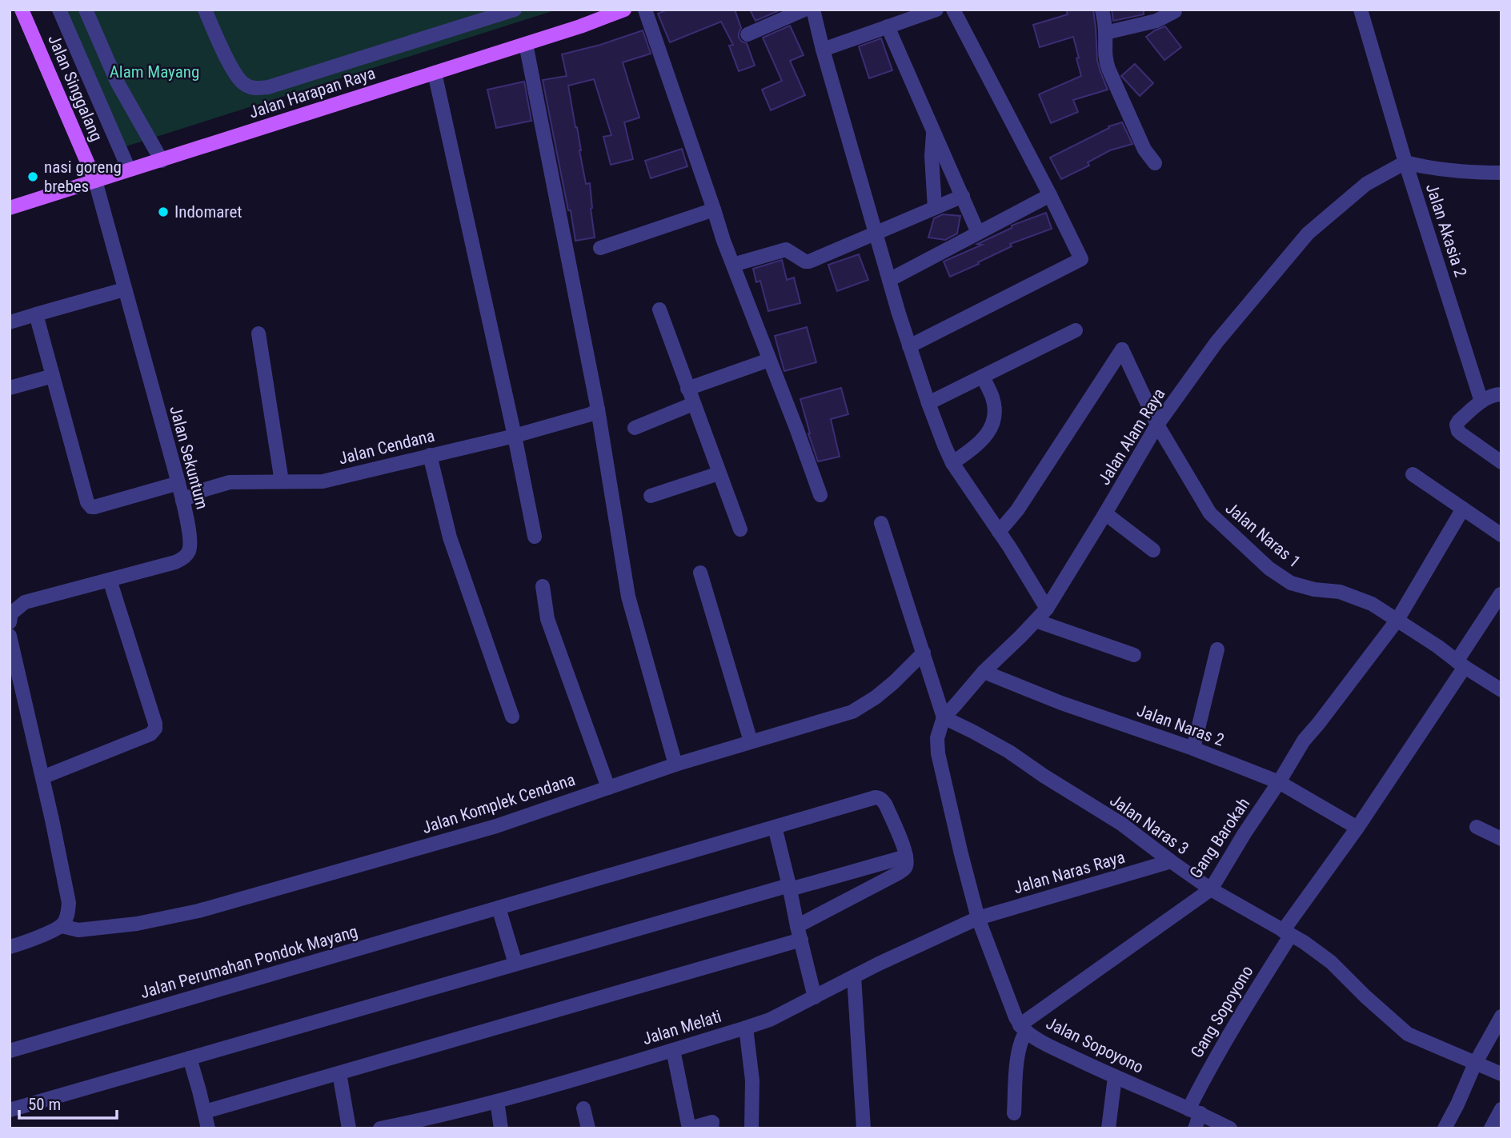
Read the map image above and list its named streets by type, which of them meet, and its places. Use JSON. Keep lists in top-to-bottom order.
{
  "streets": {
    "main road": ["Jalan Singgalang", "Jalan Harapan Raya"],
    "street": [
      "Jalan Akasia 2",
      "Jalan Alam Raya",
      "Jalan Cendana",
      "Jalan Sekuntum",
      "Jalan Naras 1",
      "Jalan Naras 2",
      "Jalan Komplek Cendana",
      "Jalan Naras 3",
      "Gang Barokah",
      "Jalan Naras Raya",
      "Jalan Perumahan Pondok Mayang",
      "Gang Sopoyono",
      "Jalan Melati",
      "Jalan Sopoyono"
    ]
  },
  "crossings": [
    ["Jalan Singgalang", "Jalan Harapan Raya"],
    ["Jalan Singgalang", "Jalan Sekuntum"],
    ["Jalan Harapan Raya", "Jalan Sekuntum"],
    ["Jalan Akasia 2", "Jalan Alam Raya"],
    ["Jalan Alam Raya", "Jalan Naras 1"],
    ["Jalan Alam Raya", "Jalan Naras 2"],
    ["Jalan Alam Raya", "Jalan Naras 3"],
    ["Jalan Alam Raya", "Jalan Naras Raya"],
    ["Jalan Alam Raya", "Jalan Melati"],
    ["Jalan Alam Raya", "Jalan Sopoyono"],
    ["Jalan Cendana", "Jalan Sekuntum"],
    ["Jalan Naras 1", "Gang Barokah"],
    ["Jalan Naras 1", "Gang Sopoyono"],
    ["Jalan Naras 2", "Gang Barokah"],
    ["Jalan Naras 2", "Gang Sopoyono"],
    ["Jalan Naras 3", "Gang Barokah"],
    ["Jalan Naras 3", "Jalan Naras Raya"],
    ["Jalan Naras 3", "Gang Sopoyono"],
    ["Gang Barokah", "Jalan Sopoyono"],
    ["Jalan Naras Raya", "Jalan Melati"],
    ["Jalan Naras Raya", "Jalan Sopoyono"],
    ["Gang Sopoyono", "Jalan Sopoyono"],
    ["Jalan Melati", "Jalan Sopoyono"]
  ],
  "parks": ["Alam Mayang"],
  "places": ["nasi goreng brebes", "Indomaret"],
  "scale_bar": "50 m"
}
